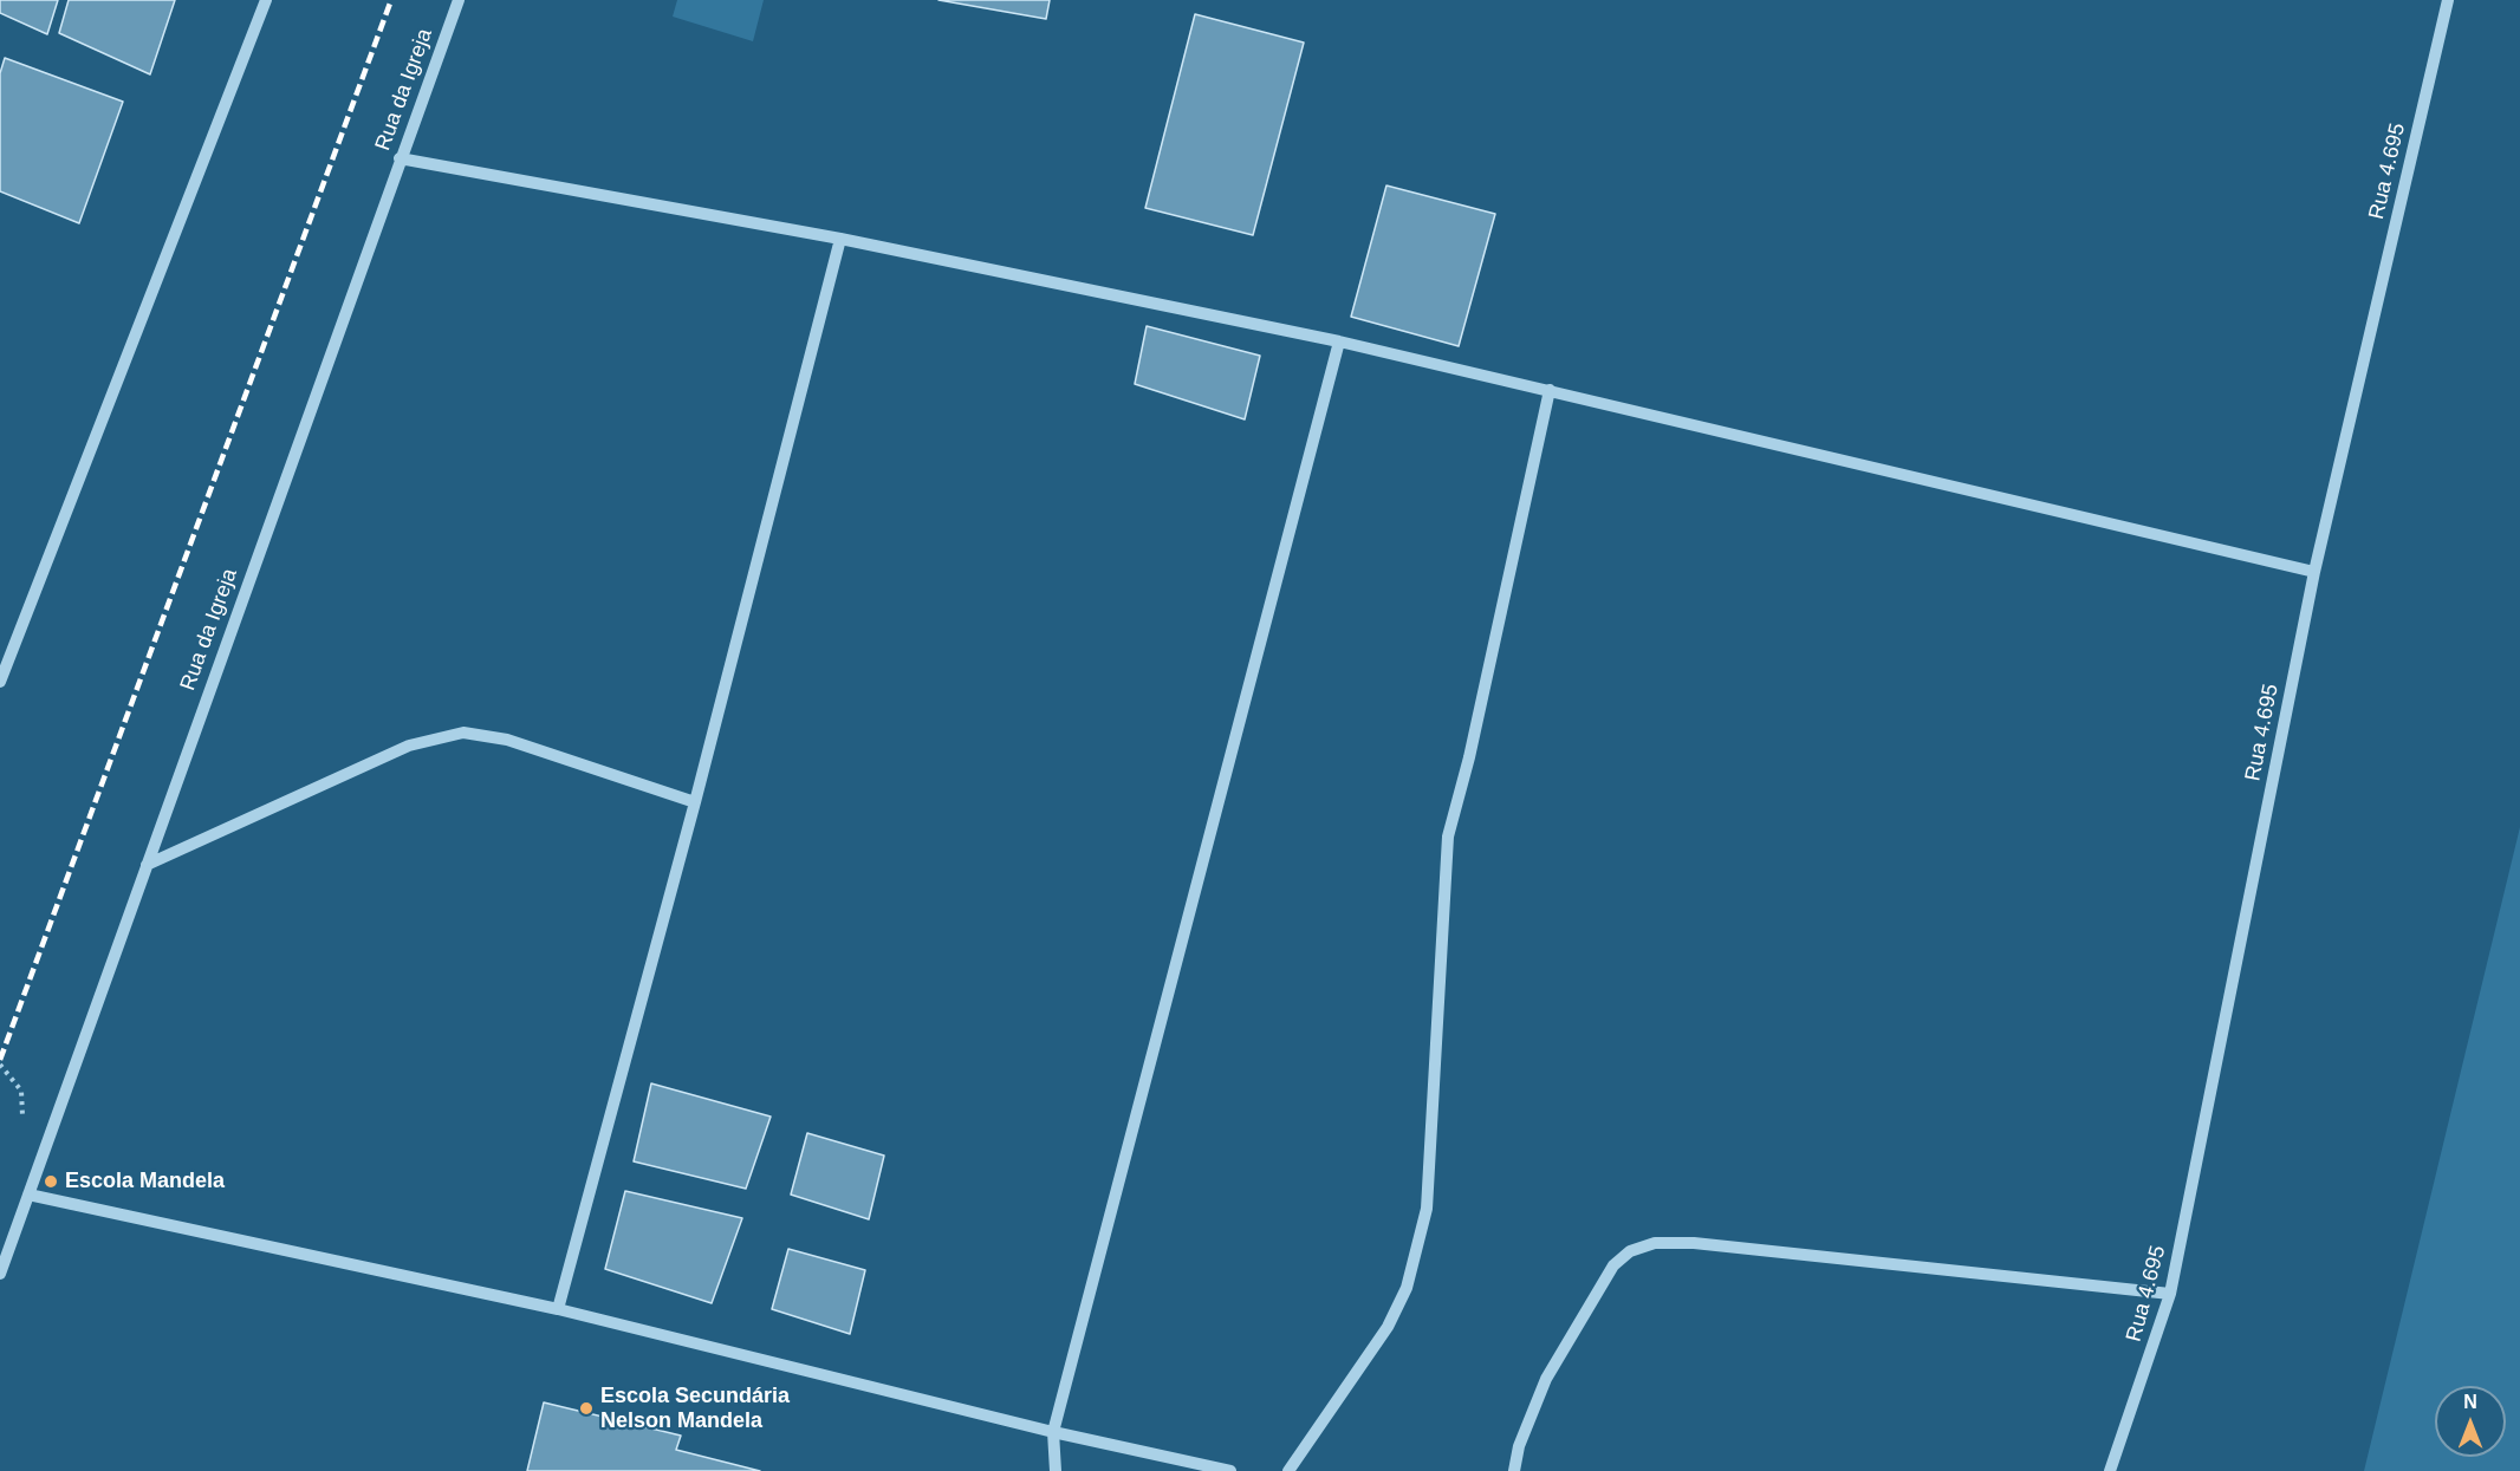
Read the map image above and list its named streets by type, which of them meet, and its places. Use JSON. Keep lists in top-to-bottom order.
{
  "streets": {
    "street": ["Rua da Igreja", "Rua 4.695"]
  },
  "places": ["Escola Mandela", "Escola Secundária Nelson Mandela"],
  "north": "top"
}
